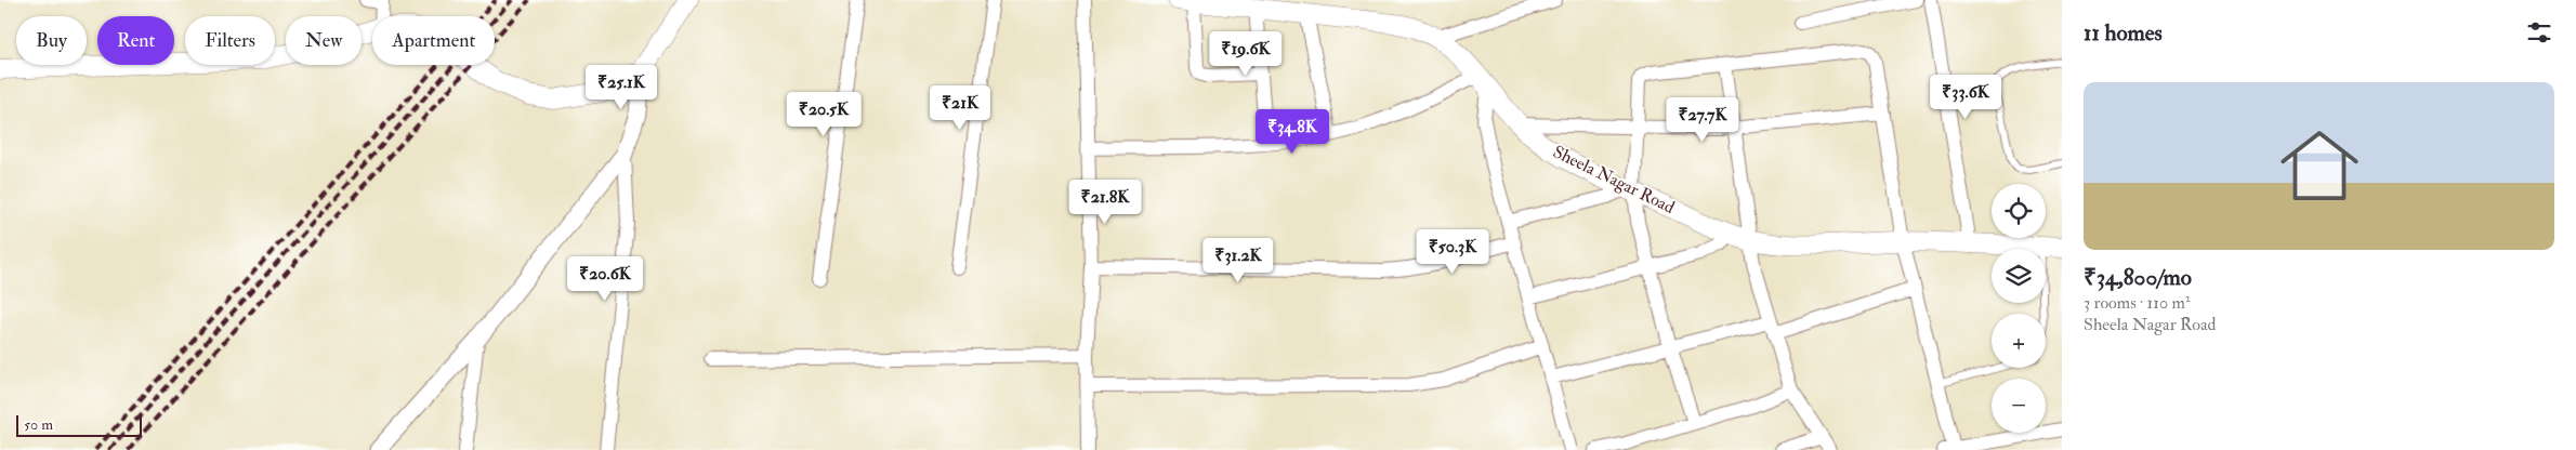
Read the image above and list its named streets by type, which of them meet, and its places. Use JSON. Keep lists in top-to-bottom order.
{
  "streets": {
    "main road": ["Sheela Nagar Road"]
  },
  "scale_bar": "50 m",
  "page": {
    "heading": "11 homes",
    "chip": [
      "Buy",
      "Rent",
      "Filters",
      "New",
      "Apartment"
    ],
    "price": [
      "₹19.6K",
      "₹25.1K",
      "₹33.6K",
      "₹21K",
      "₹20.5K",
      "₹27.7K",
      "₹34.8K",
      "₹21.8K",
      "₹50.3K",
      "₹31.2K",
      "₹20.6K"
    ],
    "list": [
      {
        "name": "₹34,800/mo",
        "note": "3 rooms · 110 m² · Sheela Nagar Road"
      }
    ],
    "map_buttons": ["+", "−"],
    "scale": "50 m"
  }
}
